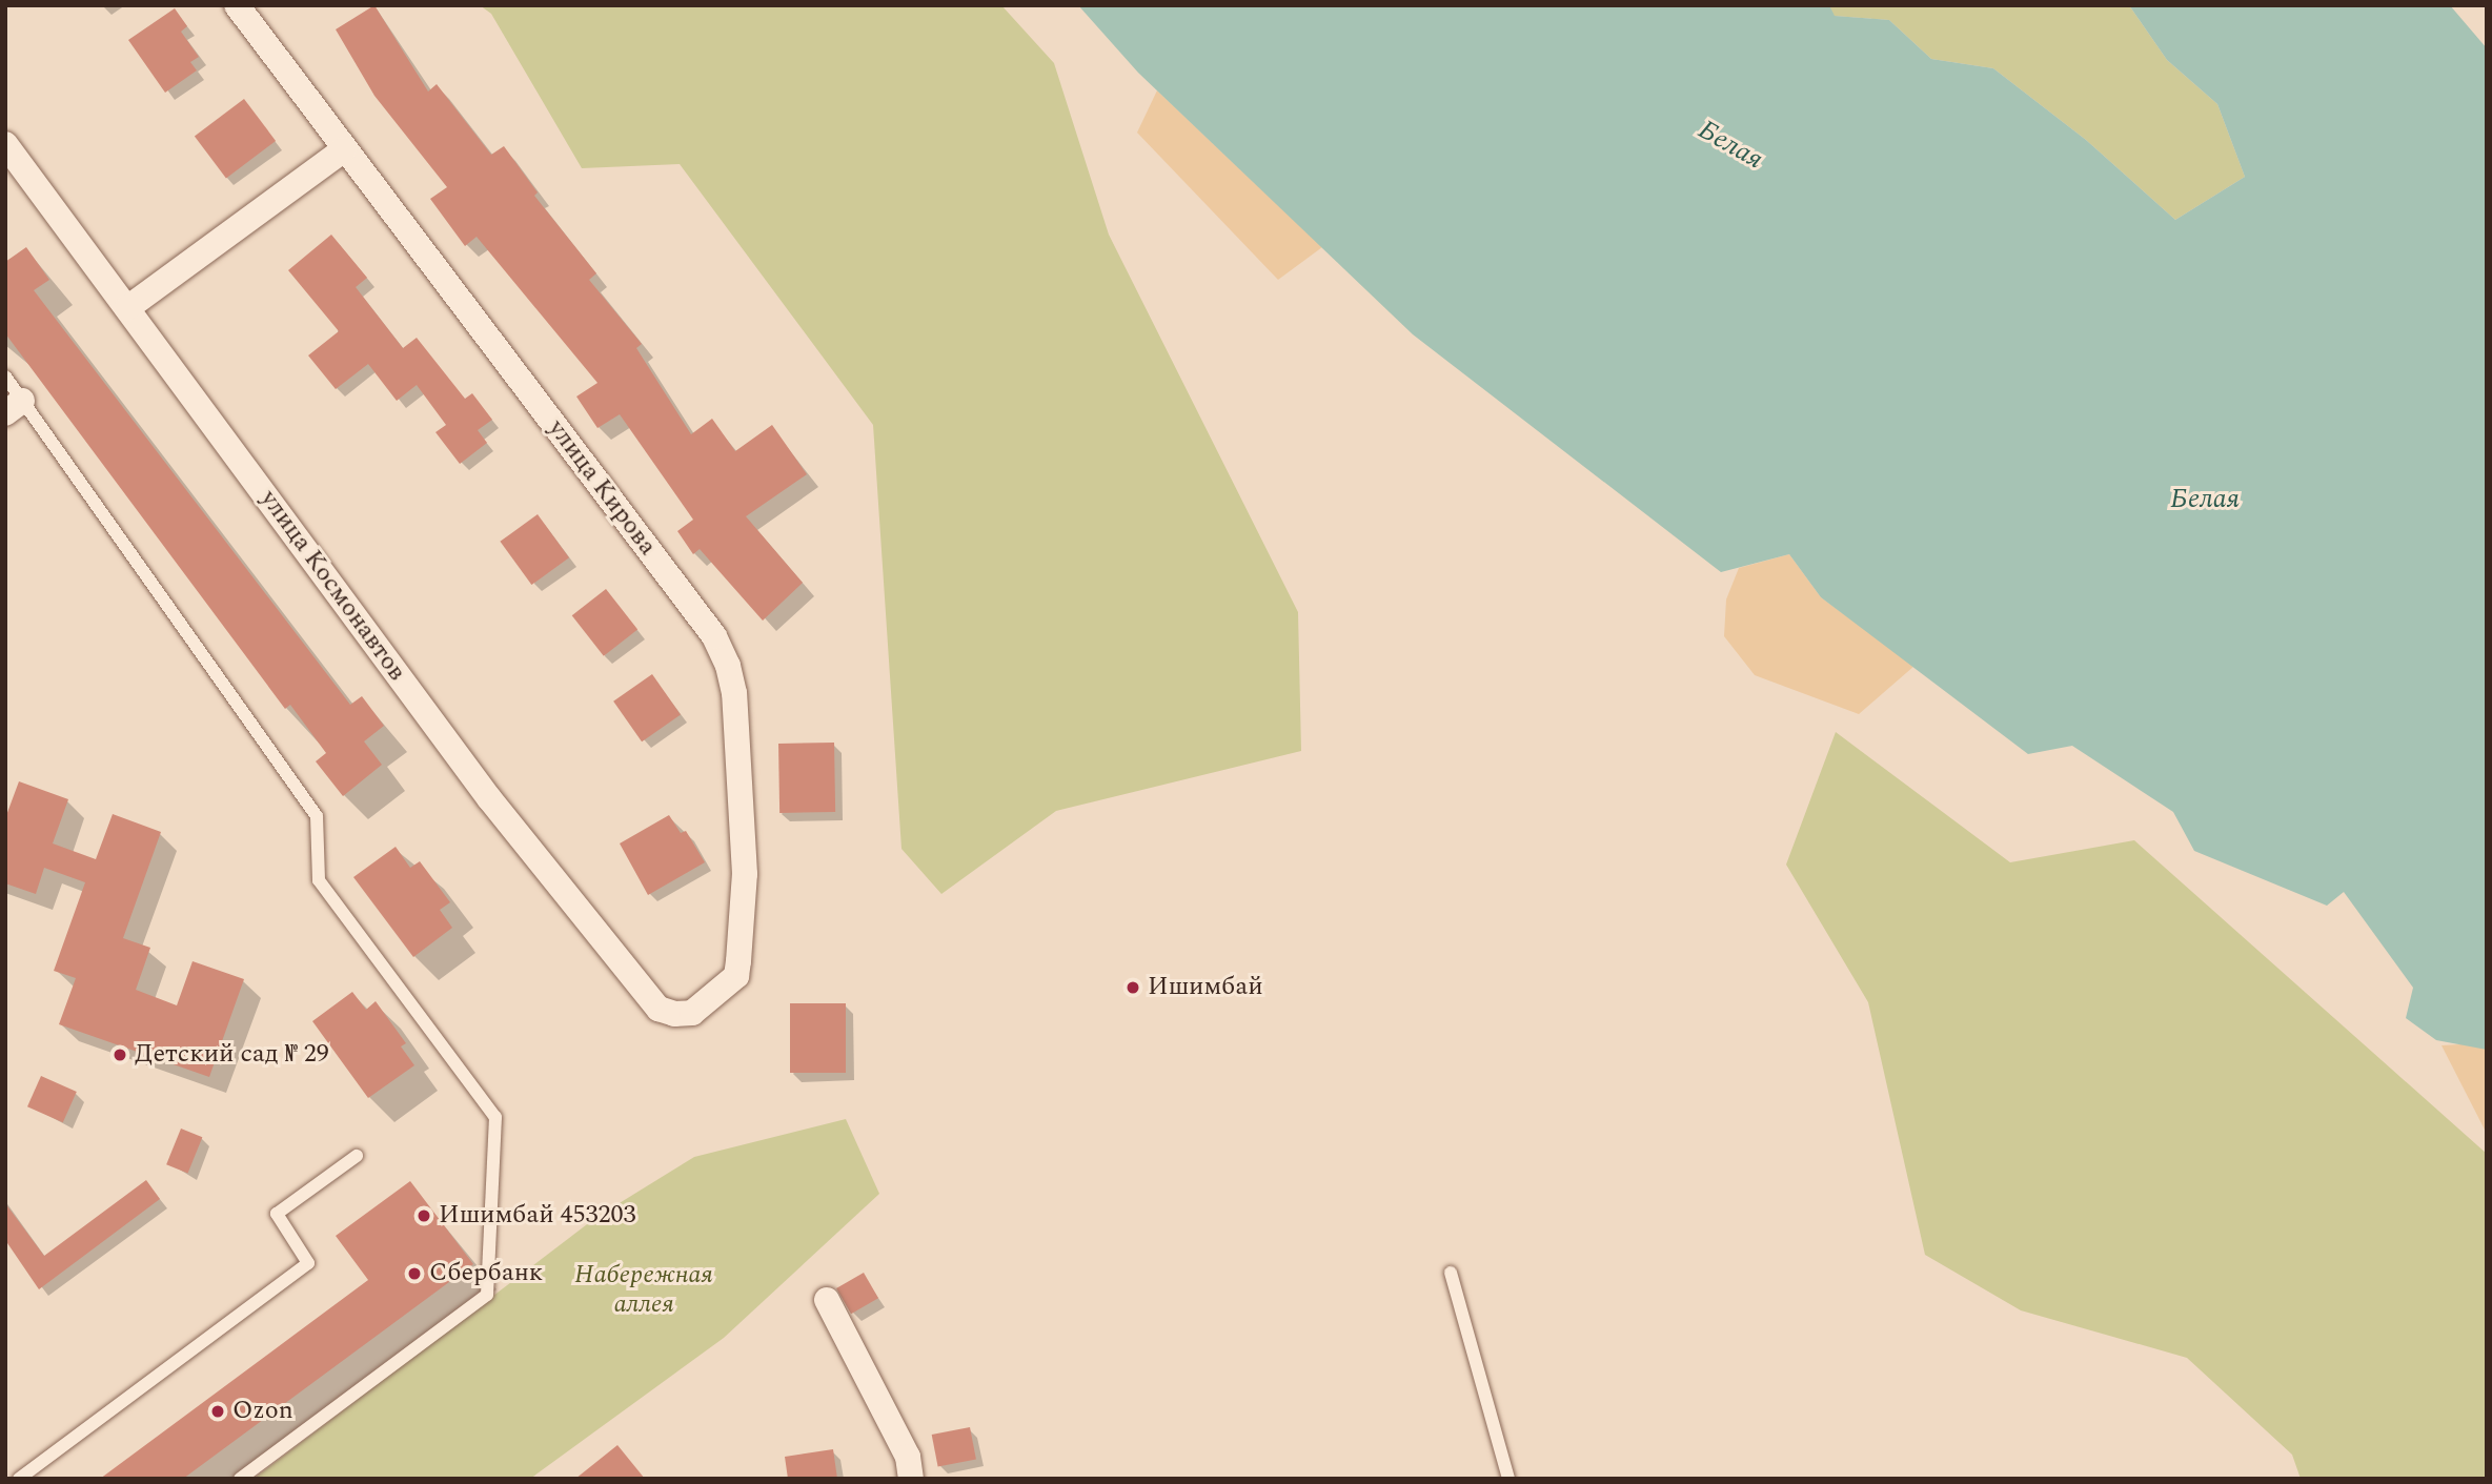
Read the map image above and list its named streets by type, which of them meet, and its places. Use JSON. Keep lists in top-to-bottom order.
{
  "streets": {
    "street": ["улица Кирова", "улица Космонавтов"]
  },
  "crossings": [
    ["улица Кирова", "улица Космонавтов"]
  ],
  "water": ["Белая"],
  "parks": ["Набережная аллея"],
  "places": [
    "Ишимбай",
    "Детский сад № 29",
    "Ишимбай 453203",
    "Сбербанк",
    "Ozon"
  ]
}
